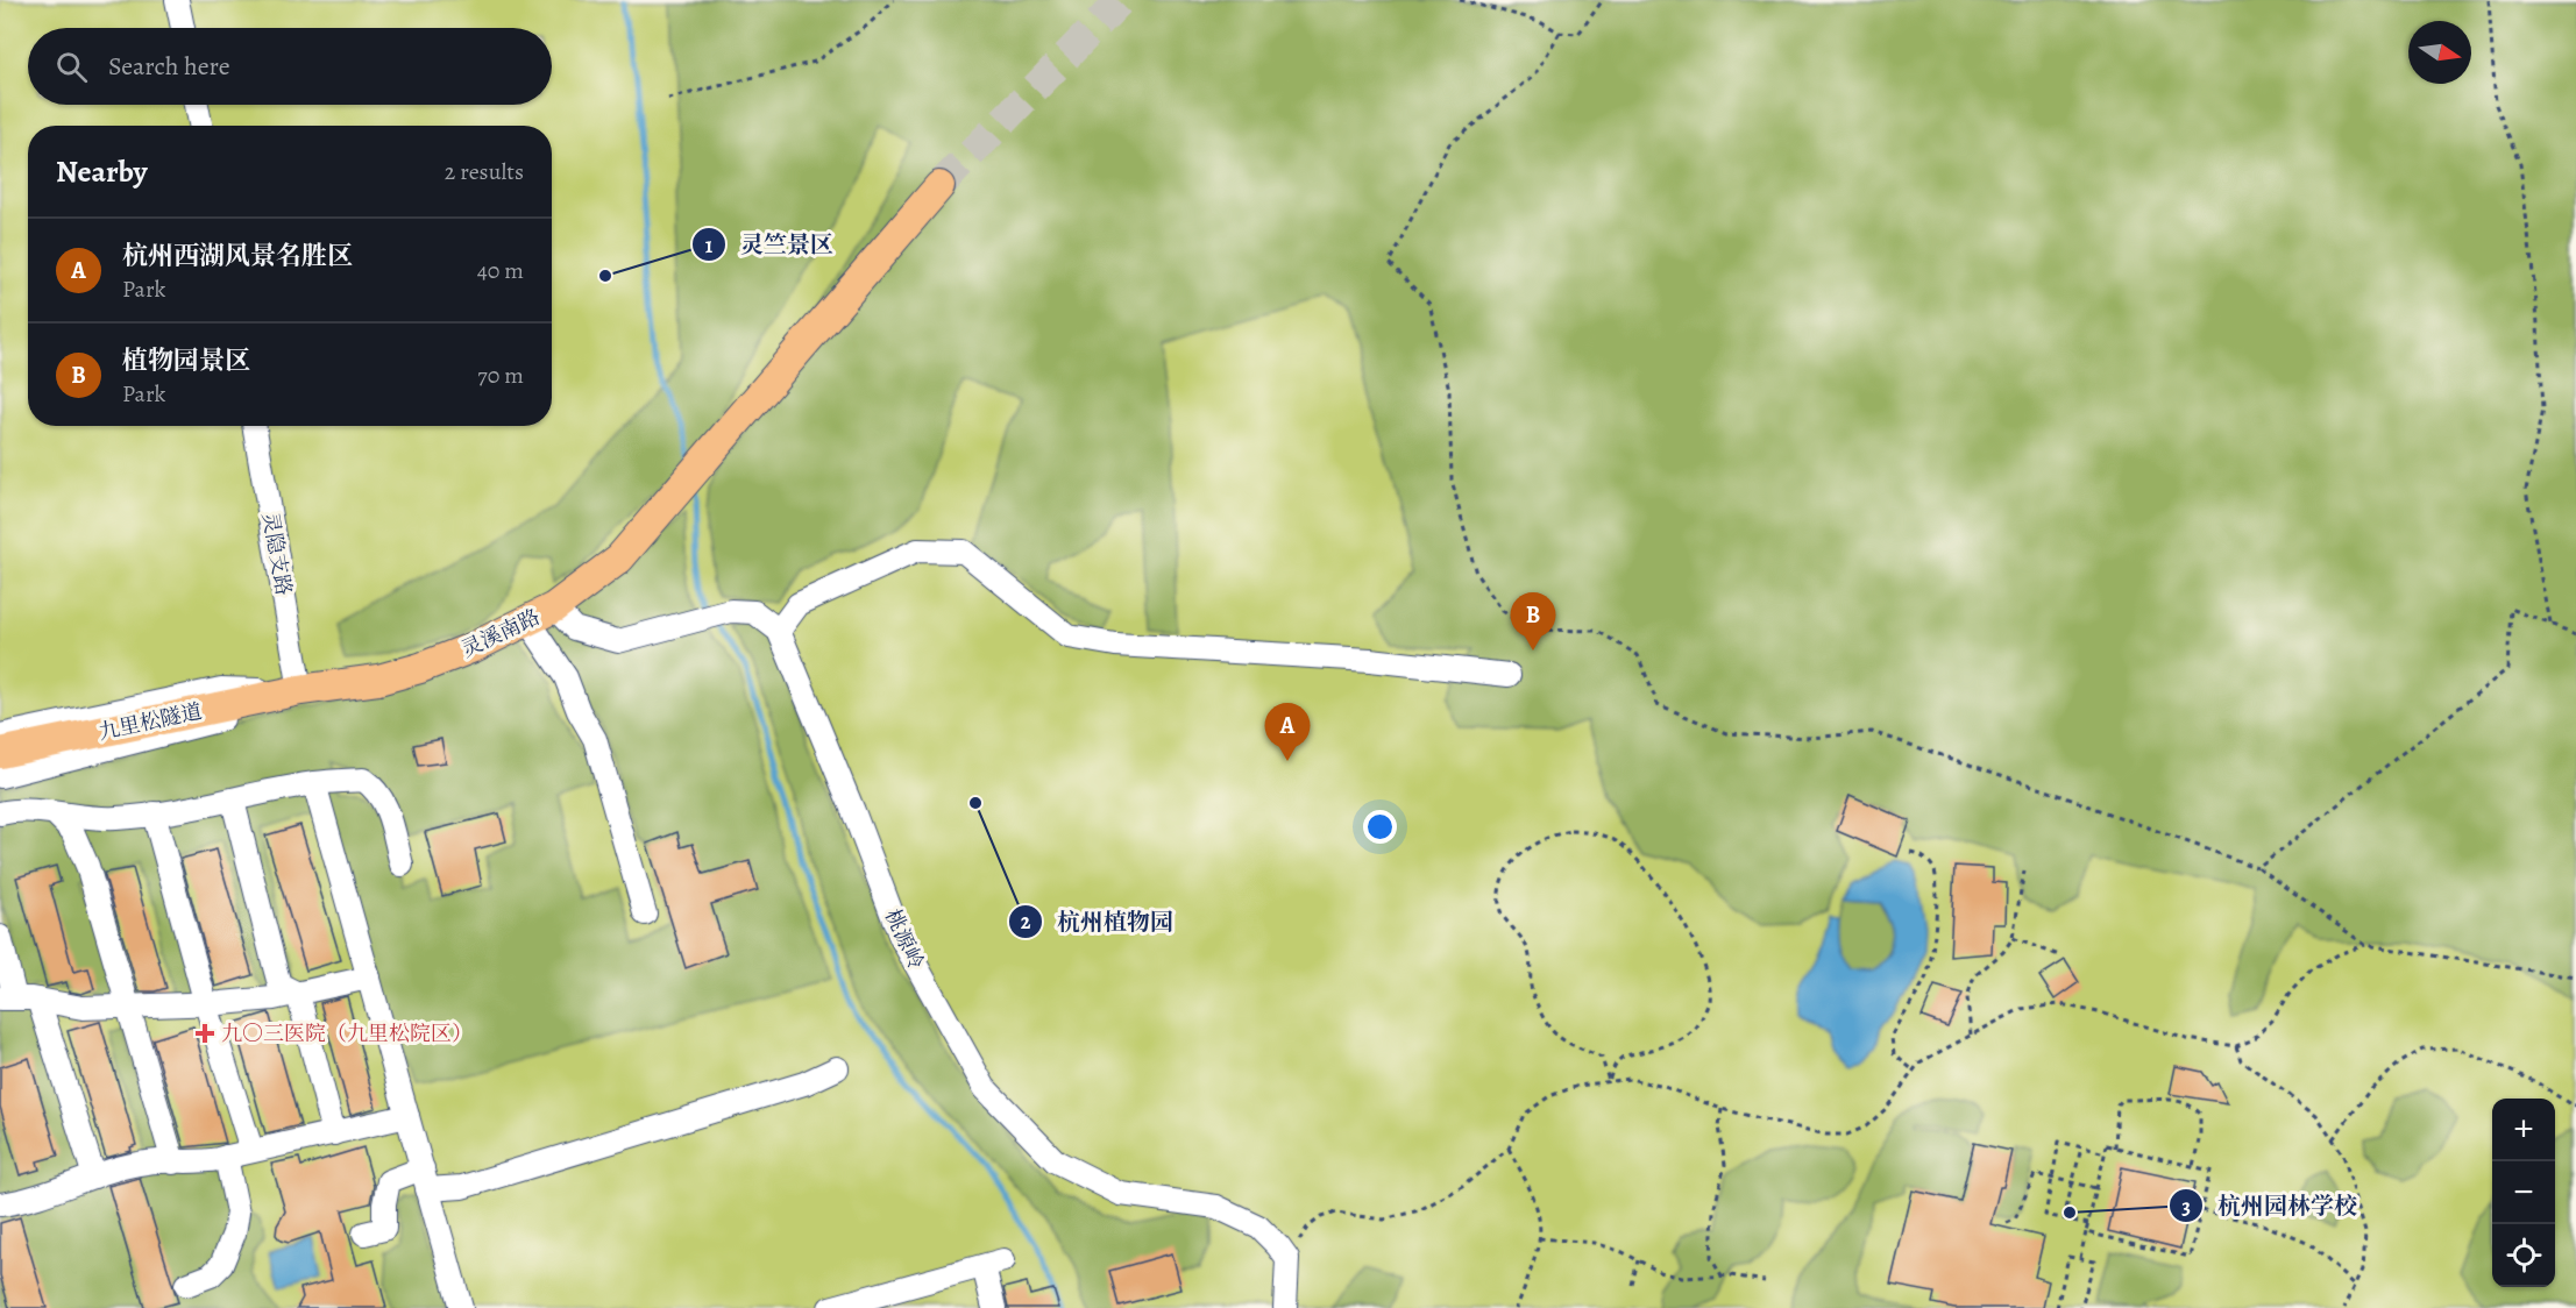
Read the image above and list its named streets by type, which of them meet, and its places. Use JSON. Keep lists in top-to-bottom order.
{
  "streets": {
    "main road": ["灵溪南路", "九里松隧道"],
    "street": ["灵隐支路", "桃源岭"]
  },
  "crossings": [
    ["灵隐支路", "灵溪南路"],
    ["灵隐支路", "九里松隧道"],
    ["灵溪南路", "九里松隧道"]
  ],
  "places": {
    "other": ["灵竺景区", "杭州植物园", "杭州园林学校"],
    "health": ["九〇三医院（九里松院区）"]
  },
  "north": "right",
  "page": {
    "search": "Search here",
    "heading": ["Nearby", "2 results"],
    "list": [
      {
        "mark": "A",
        "name": "杭州西湖风景名胜区",
        "note": "Park",
        "value": "40 m"
      },
      {
        "mark": "B",
        "name": "植物园景区",
        "note": "Park",
        "value": "70 m"
      }
    ],
    "pins": ["B", "A"],
    "map_buttons": ["+", "−"]
  }
}
